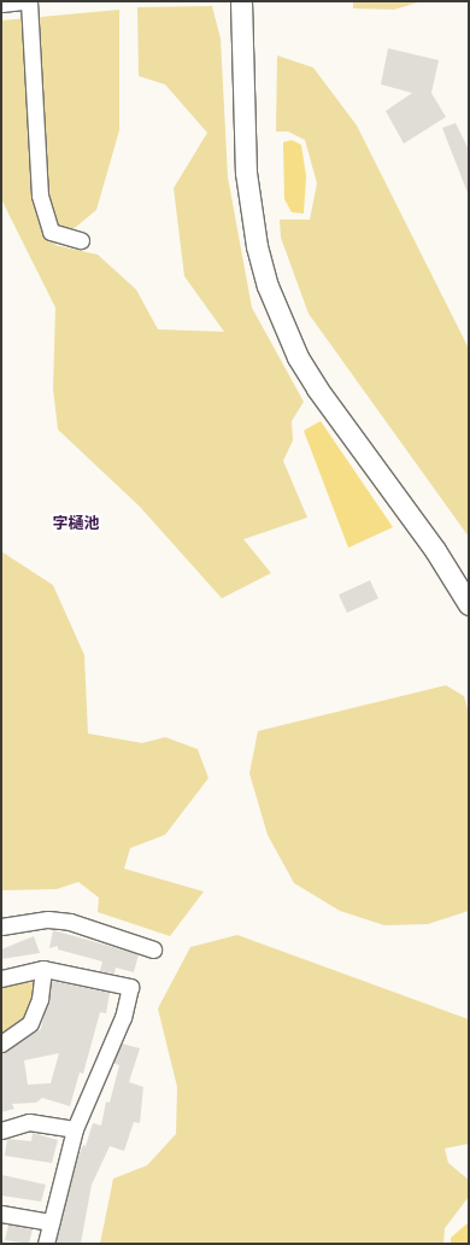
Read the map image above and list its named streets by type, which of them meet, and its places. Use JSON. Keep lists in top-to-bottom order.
{
  "districts": ["字樋池"]
}
